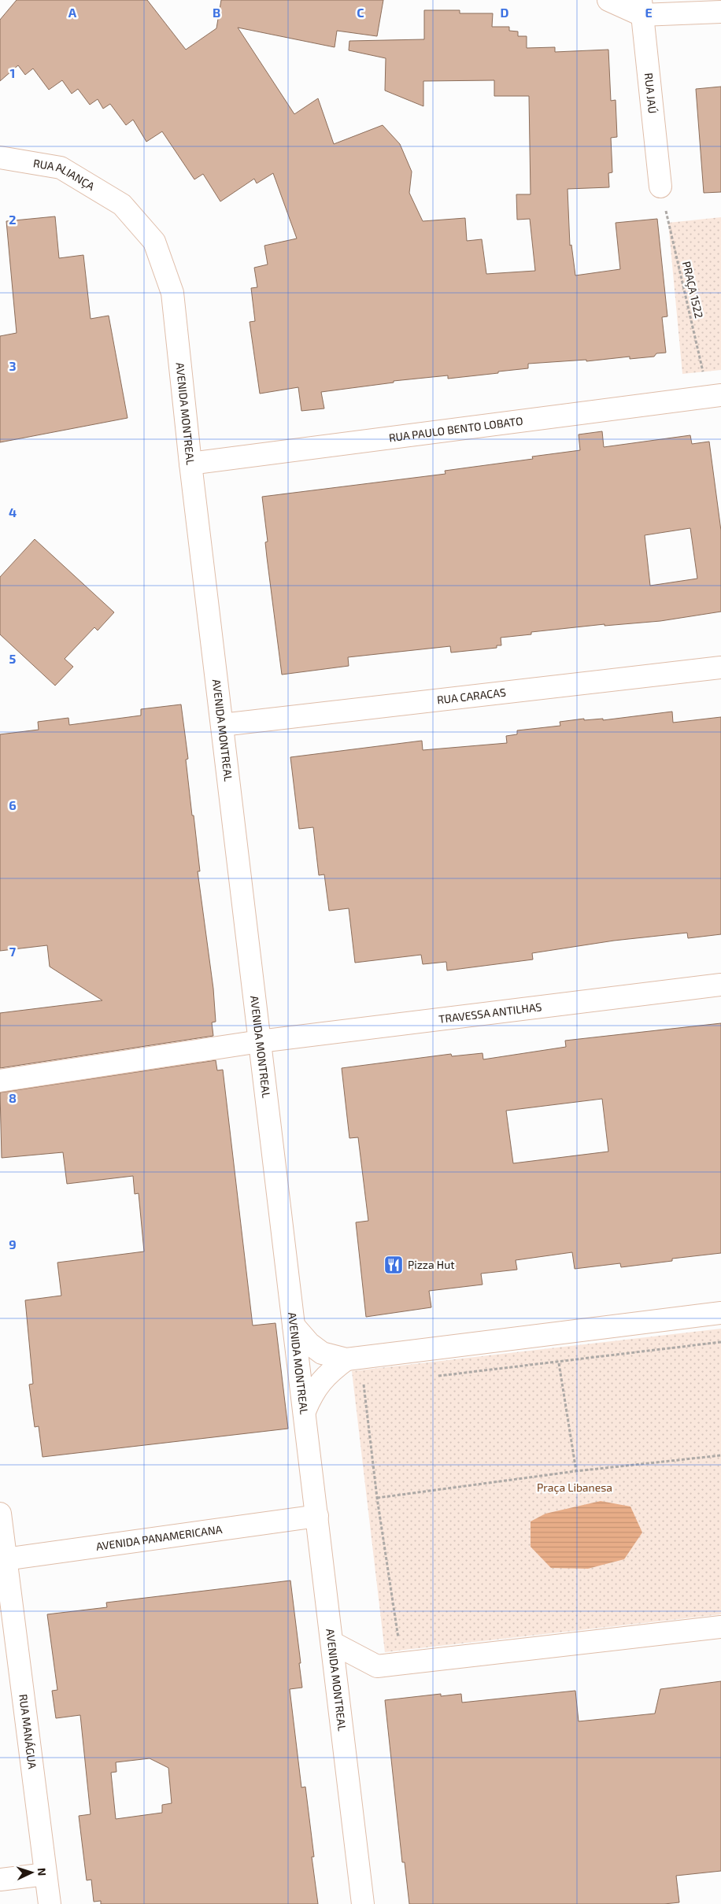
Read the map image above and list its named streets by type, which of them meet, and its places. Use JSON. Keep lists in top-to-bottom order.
{
  "streets": {
    "street": [
      "RUA JAÚ",
      "RUA ALIANÇA",
      "AVENIDA MONTREAL",
      "RUA PAULO BENTO LOBATO",
      "RUA CARACAS",
      "TRAVESSA ANTILHAS",
      "AVENIDA PANAMERICANA",
      "RUA MANÁGUA"
    ],
    "path": ["PRAÇA 1522"]
  },
  "crossings": [
    ["RUA JAÚ", "PRAÇA 1522"],
    ["RUA ALIANÇA", "AVENIDA MONTREAL"],
    ["PRAÇA 1522", "RUA PAULO BENTO LOBATO"],
    ["AVENIDA MONTREAL", "RUA PAULO BENTO LOBATO"],
    ["AVENIDA MONTREAL", "RUA CARACAS"],
    ["AVENIDA MONTREAL", "TRAVESSA ANTILHAS"],
    ["AVENIDA MONTREAL", "AVENIDA PANAMERICANA"],
    ["AVENIDA PANAMERICANA", "RUA MANÁGUA"]
  ],
  "parks": ["Praça Libanesa"],
  "places": {
    "restaurant": ["Pizza Hut"]
  },
  "north": "right",
  "grid": {
    "columns": [
      "A",
      "B",
      "C",
      "D",
      "E"
    ],
    "rows": [
      "1",
      "2",
      "3",
      "4",
      "5",
      "6",
      "7",
      "8",
      "9"
    ]
  }
}
